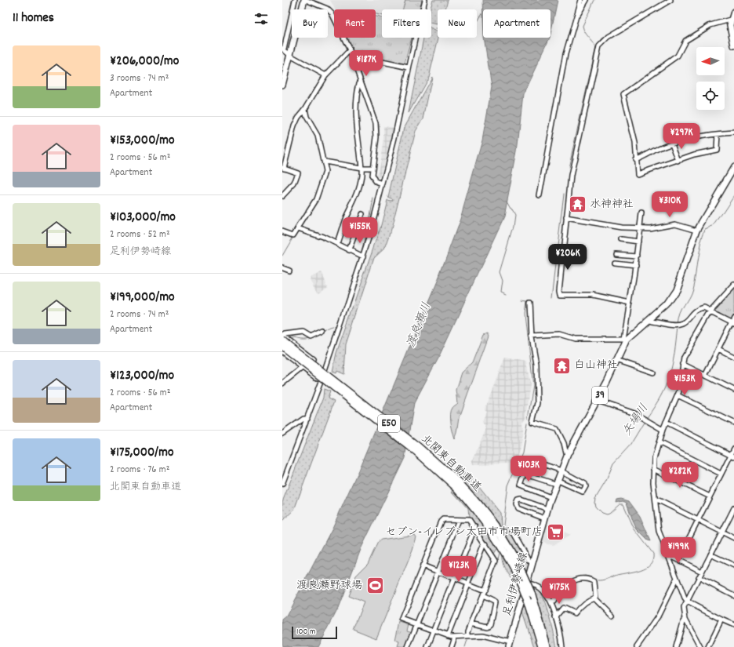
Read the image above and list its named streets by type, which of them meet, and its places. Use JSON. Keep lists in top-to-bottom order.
{
  "streets": {
    "highway": ["E50", "北関東自動車道"],
    "main road": ["39", "足利伊勢崎線"]
  },
  "crossings": [
    ["北関東自動車道", "足利伊勢崎線"]
  ],
  "water": ["渡良瀬川", "矢場川"],
  "places": {
    "temple": ["水神神社", "白山神社"],
    "supermarket": ["セブン−イレブン太田市市場町店"],
    "sports": ["渡良瀬野球場"]
  },
  "scale_bar": "100 m",
  "north": "left",
  "page": {
    "heading": "11 homes",
    "chip": [
      "Buy",
      "Rent",
      "Filters",
      "New",
      "Apartment"
    ],
    "list": [
      {
        "name": "¥206,000/mo",
        "note": "3 rooms · 74 m² · Apartment"
      },
      {
        "name": "¥153,000/mo",
        "note": "2 rooms · 56 m² · Apartment"
      },
      {
        "name": "¥103,000/mo",
        "note": "2 rooms · 52 m² · 足利伊勢崎線"
      },
      {
        "name": "¥199,000/mo",
        "note": "2 rooms · 74 m² · Apartment"
      },
      {
        "name": "¥123,000/mo",
        "note": "2 rooms · 56 m² · Apartment"
      },
      {
        "name": "¥175,000/mo",
        "note": "2 rooms · 76 m² · 北関東自動車道"
      }
    ],
    "price": [
      "¥187K",
      "¥297K",
      "¥310K",
      "¥155K",
      "¥206K",
      "¥153K",
      "¥103K",
      "¥282K",
      "¥199K",
      "¥123K",
      "¥175K"
    ],
    "scale": "100 m"
  }
}
